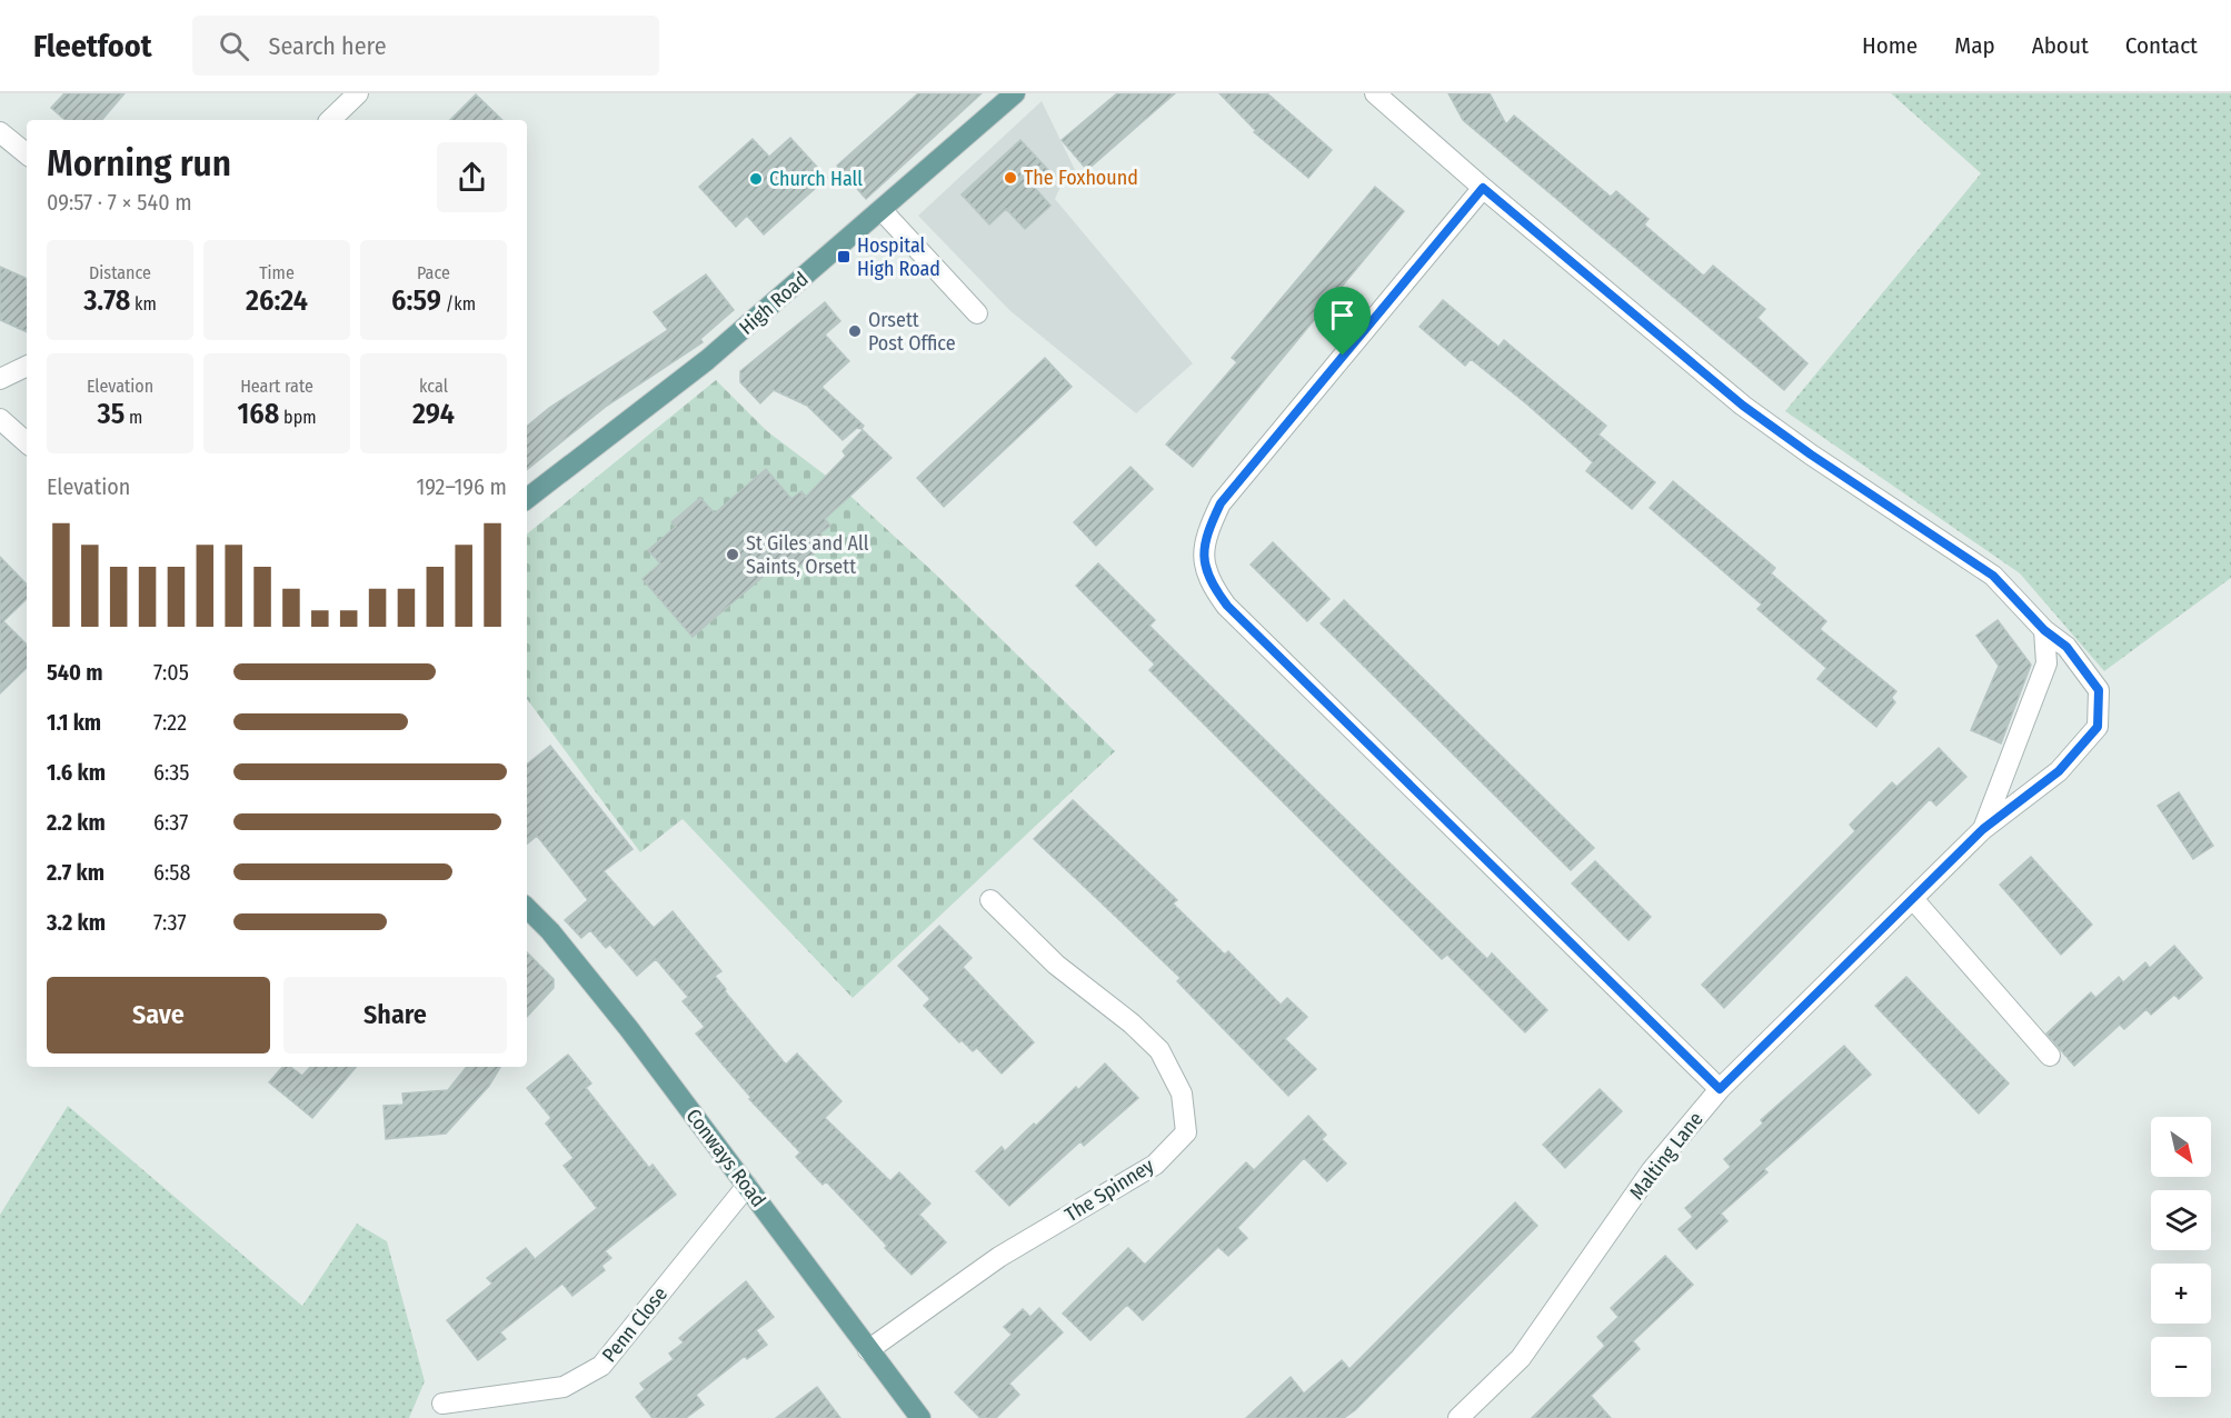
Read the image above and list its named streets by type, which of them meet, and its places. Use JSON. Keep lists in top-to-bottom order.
{
  "streets": {
    "main road": ["High Road", "Conways Road"],
    "street": ["Malting Lane", "The Spinney", "Penn Close"]
  },
  "crossings": [
    ["Conways Road", "The Spinney"],
    ["Conways Road", "Penn Close"]
  ],
  "places": {
    "other": [
      "The Foxhound",
      "Church Hall",
      "Orsett Post Office",
      "St Giles and All Saints, Orsett"
    ],
    "transit": ["Hospital High Road"]
  },
  "north": "bottom right",
  "page": {
    "header": "Fleetfoot",
    "search": "Search here",
    "nav": [
      "Home",
      "Map",
      "About",
      "Contact"
    ],
    "heading": ["Morning run", "09:57 · 7 × 540 m"],
    "stats": [
      ["Distance", "3.78 km"],
      ["Time", "26:24"],
      ["Pace", "6:59 /km"],
      ["Elevation", "35 m"],
      ["Heart rate", "168 bpm"],
      ["kcal", "294"]
    ],
    "chart": ["Elevation", "192–196 m"],
    "list": [
      {
        "name": "540 m",
        "note": "7:05"
      },
      {
        "name": "1.1 km",
        "note": "7:22"
      },
      {
        "name": "1.6 km",
        "note": "6:35"
      },
      {
        "name": "2.2 km",
        "note": "6:37"
      },
      {
        "name": "2.7 km",
        "note": "6:58"
      },
      {
        "name": "3.2 km",
        "note": "7:37"
      }
    ],
    "buttons": ["Save", "Share"],
    "map_buttons": ["+", "−"]
  }
}
